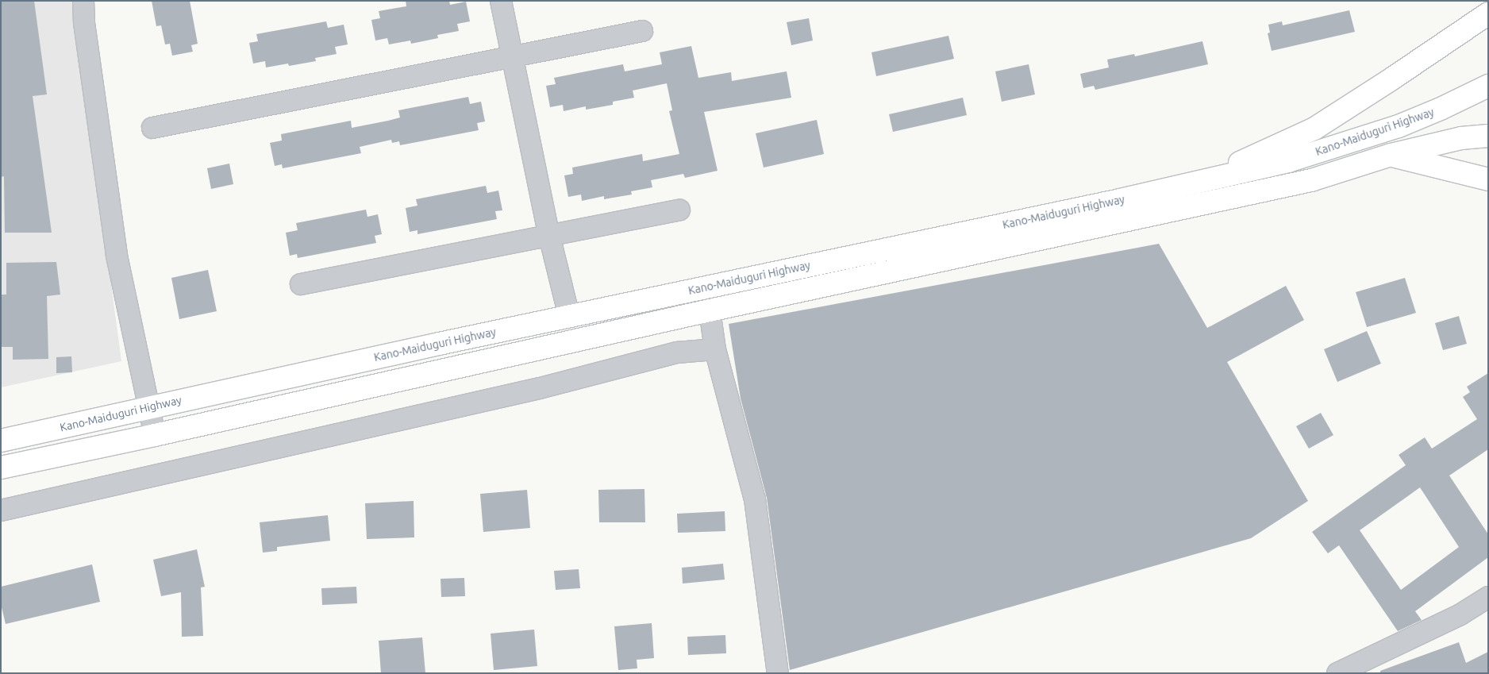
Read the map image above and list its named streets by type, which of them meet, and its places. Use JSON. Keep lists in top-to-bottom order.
{
  "streets": {
    "highway": ["Kano-Maiduguri Highway"]
  }
}
